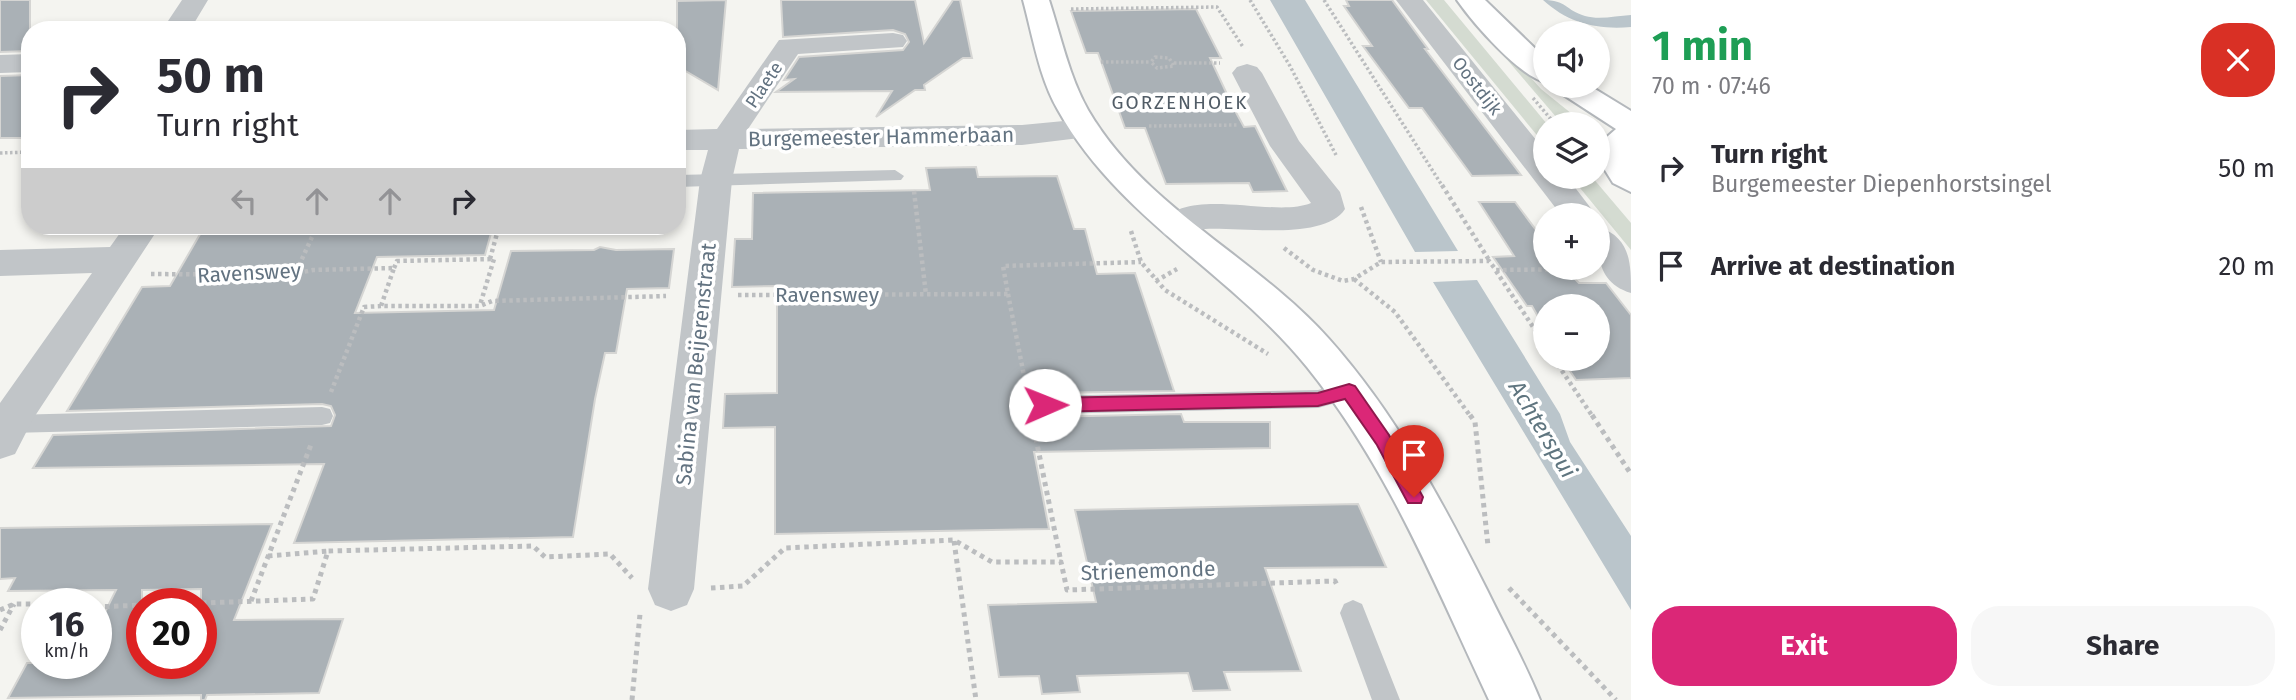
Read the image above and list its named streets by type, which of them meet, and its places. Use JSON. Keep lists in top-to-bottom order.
{
  "streets": {
    "street": [
      "Plaete",
      "Oostdijk",
      "Burgemeester Hammerbaan",
      "Sabina van Beijerenstraat"
    ],
    "path": ["Ravenswey", "Strienemonde"]
  },
  "crossings": [
    ["Plaete", "Burgemeester Hammerbaan"],
    ["Plaete", "Sabina van Beijerenstraat"],
    ["Burgemeester Hammerbaan", "Sabina van Beijerenstraat"],
    ["Ravenswey", "Sabina van Beijerenstraat"]
  ],
  "districts": ["GORZENHOEK"],
  "water": ["Achterspui"],
  "page": {
    "heading": ["1 min", "70 m · 07:46"],
    "map_buttons": ["+", "−"],
    "turn": ["50 m", "Turn right"],
    "list": [
      {
        "name": "Turn right",
        "note": "Burgemeester Diepenhorstsingel",
        "value": "50 m"
      },
      {
        "name": "Arrive at destination",
        "value": "20 m"
      }
    ],
    "speed": "16 km/h",
    "limit": "20",
    "buttons": ["Exit", "Share"]
  }
}
